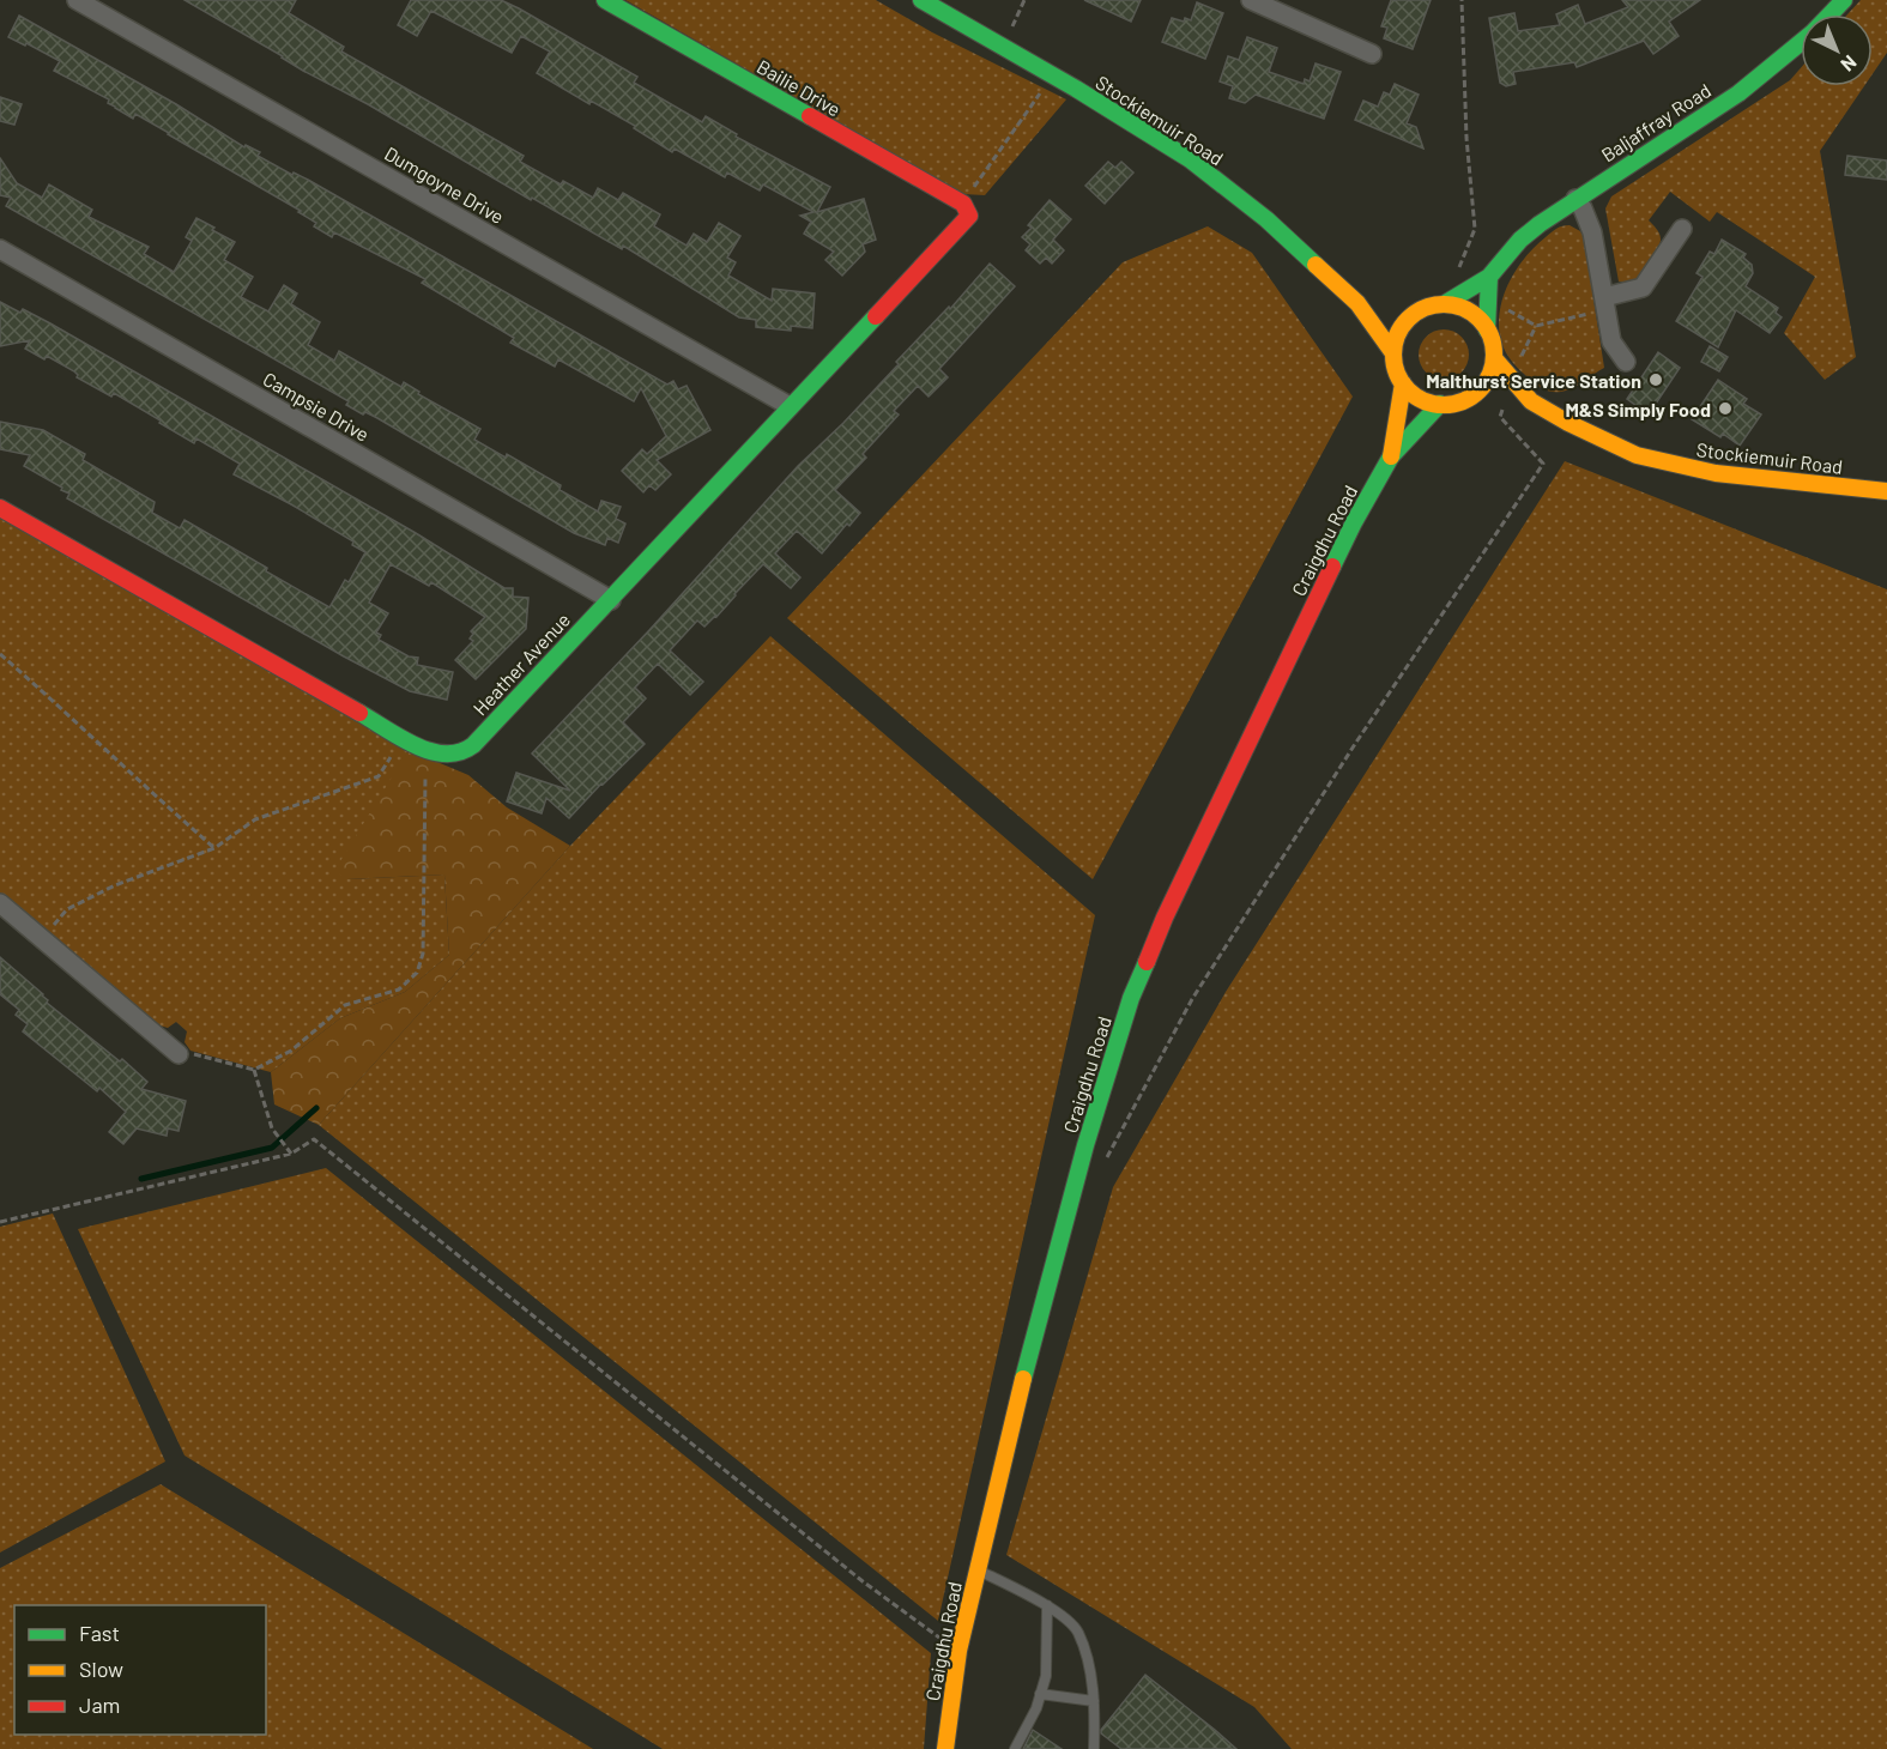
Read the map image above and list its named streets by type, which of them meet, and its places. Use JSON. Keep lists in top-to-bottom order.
{
  "streets": {
    "main road": [
      "Bailie Drive",
      "Stockiemuir Road",
      "Baljaffray Road",
      "Craigdhu Road",
      "Heather Avenue"
    ],
    "street": ["Dumgoyne Drive", "Campsie Drive"]
  },
  "crossings": [
    ["Bailie Drive", "Heather Avenue"],
    ["Stockiemuir Road", "Baljaffray Road"],
    ["Stockiemuir Road", "Craigdhu Road"],
    ["Baljaffray Road", "Craigdhu Road"],
    ["Dumgoyne Drive", "Heather Avenue"],
    ["Campsie Drive", "Heather Avenue"]
  ],
  "places": ["Malthurst Service Station", "M&S Simply Food"],
  "legend": ["Fast", "Slow", "Jam"],
  "north": "bottom right"
}
